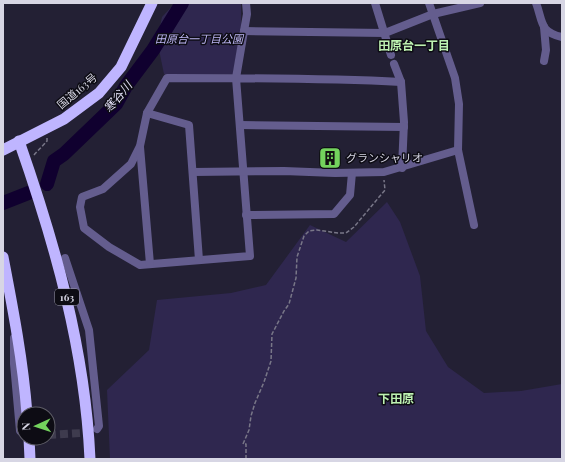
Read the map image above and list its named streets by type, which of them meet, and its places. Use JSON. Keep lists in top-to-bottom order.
{
  "streets": {
    "highway": ["国道163号", "163"]
  },
  "crossings": [
    ["国道163号", "163"]
  ],
  "districts": ["田原台一丁目", "下田原"],
  "water": ["寒谷川"],
  "parks": ["田原台一丁目公園"],
  "places": {
    "building": ["グランシャリオ"]
  },
  "north": "left"
}
